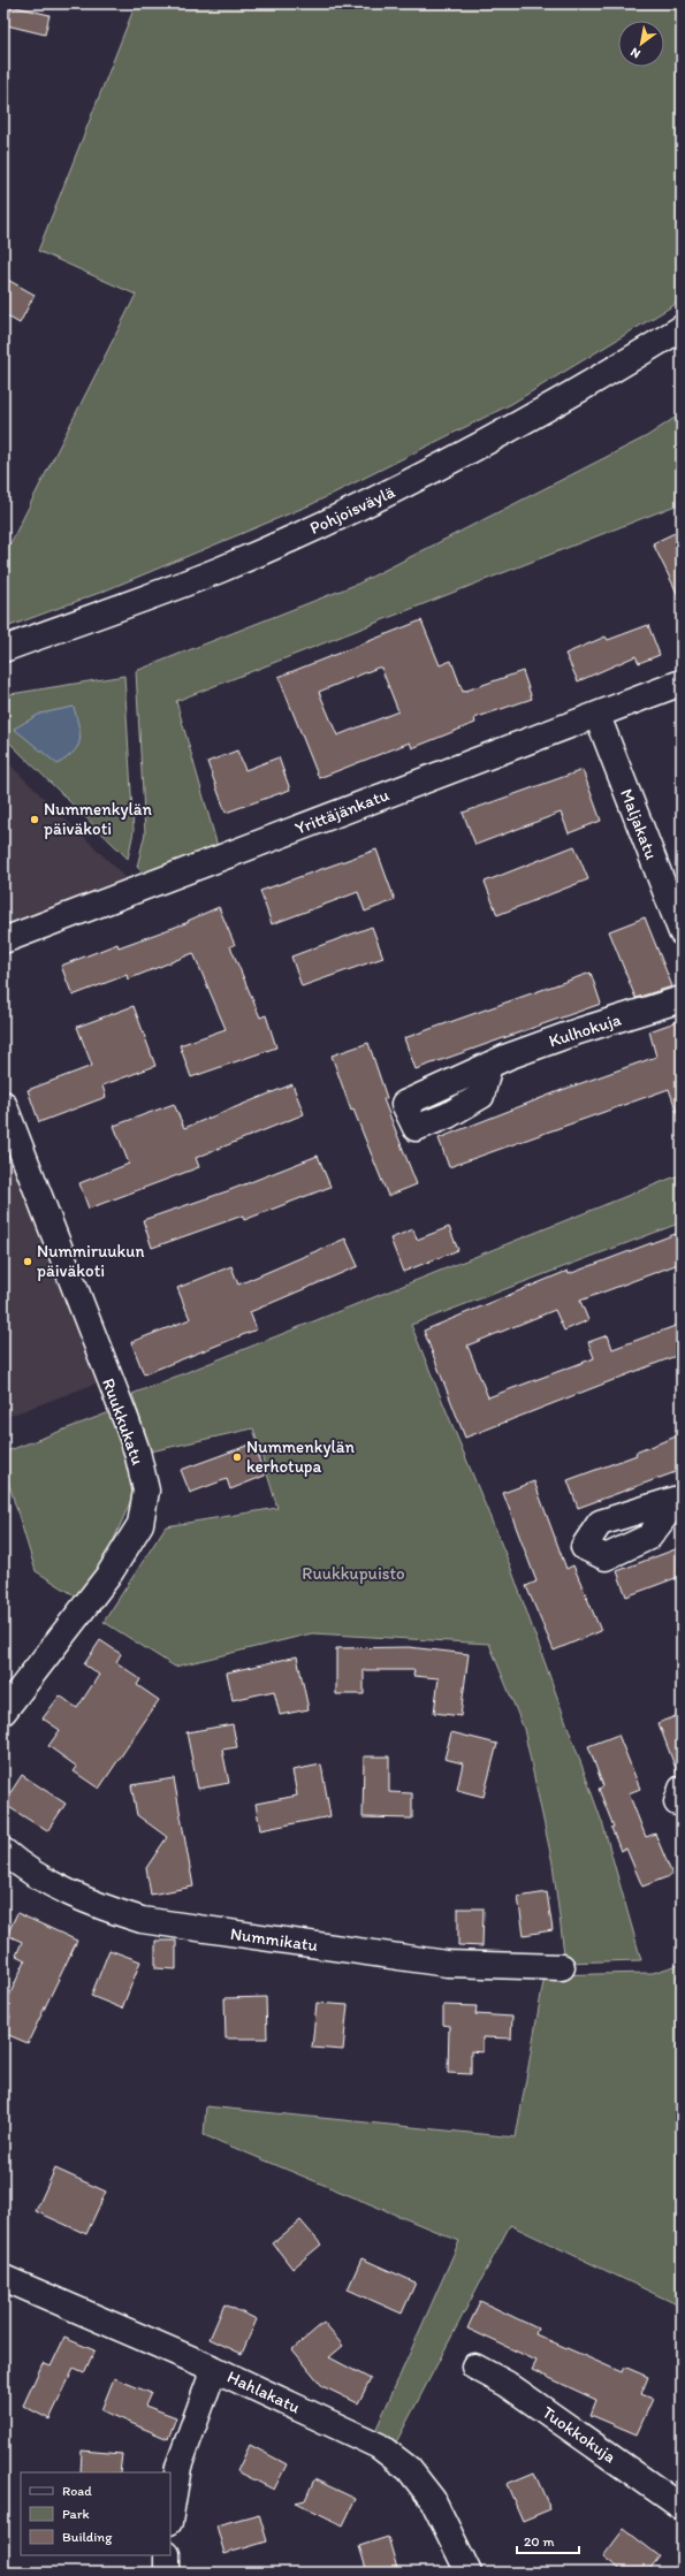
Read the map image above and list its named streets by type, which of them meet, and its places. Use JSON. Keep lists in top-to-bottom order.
{
  "streets": {
    "street": [
      "Pohjoisväylä",
      "Yrittäjänkatu",
      "Maljakatu",
      "Kulhokuja",
      "Ruukkukatu",
      "Nummikatu",
      "Hahlakatu",
      "Tuokkokuja"
    ]
  },
  "crossings": [
    ["Yrittäjänkatu", "Maljakatu"]
  ],
  "parks": ["Ruukkupuisto"],
  "places": ["Nummenkylän päiväkoti", "Nummiruukun päiväkoti", "Nummenkylän kerhotupa"],
  "legend": ["Road", "Park", "Building"],
  "scale_bar": "20 m",
  "north": "bottom left"
}
